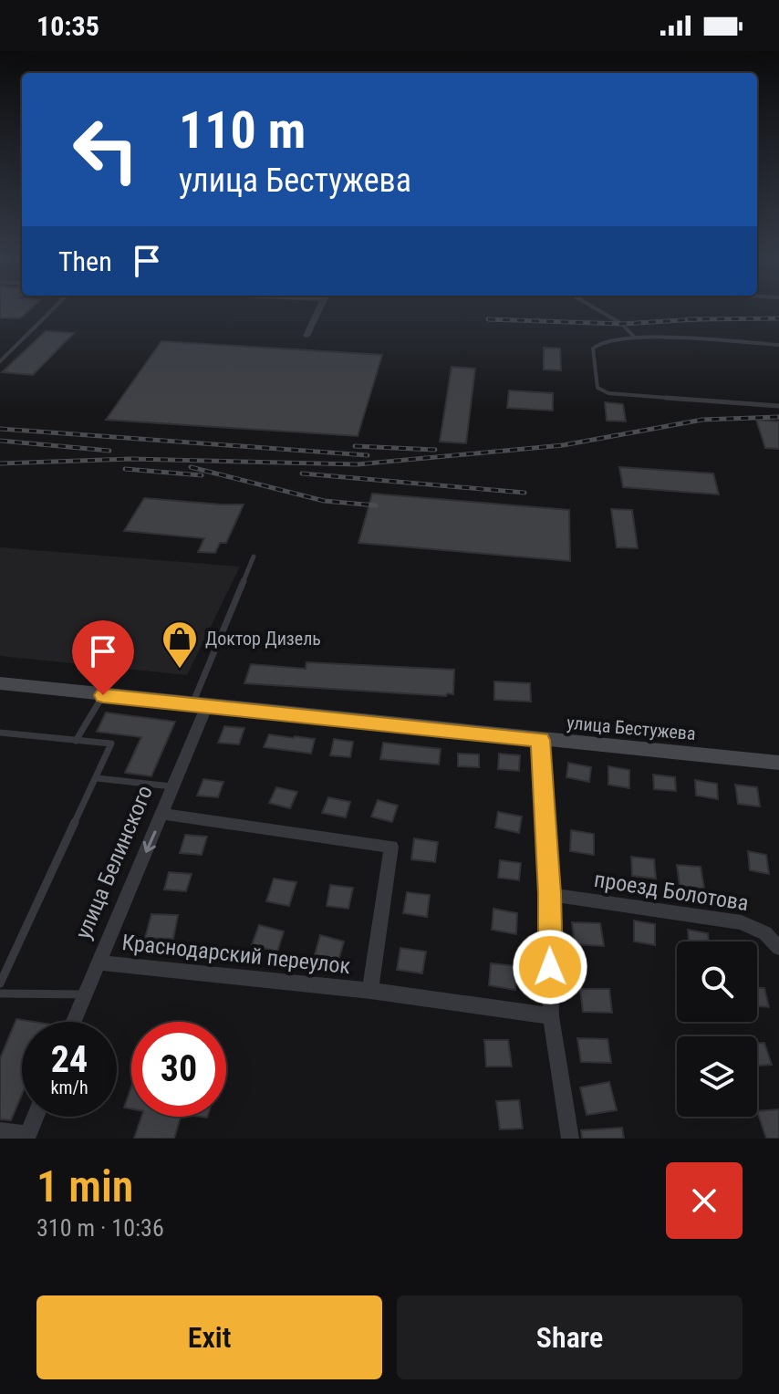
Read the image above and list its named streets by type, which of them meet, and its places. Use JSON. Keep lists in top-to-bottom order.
{
  "streets": {
    "street": [
      "улица Бестужева",
      "улица Белинского",
      "проезд Болотова",
      "Краснодарский переулок"
    ]
  },
  "crossings": [
    ["улица Бестужева", "улица Белинского"],
    ["улица Белинского", "Краснодарский переулок"]
  ],
  "one_way": ["улица Белинского"],
  "places": {
    "shop": ["Доктор Дизель"]
  },
  "page": {
    "status": "10:35",
    "turn": ["110 m", "улица Бестужева"],
    "then": "Then",
    "speed": "24 km/h",
    "limit": "30",
    "heading": ["1 min", "310 m · 10:36"],
    "buttons": ["Exit", "Share"]
  }
}
